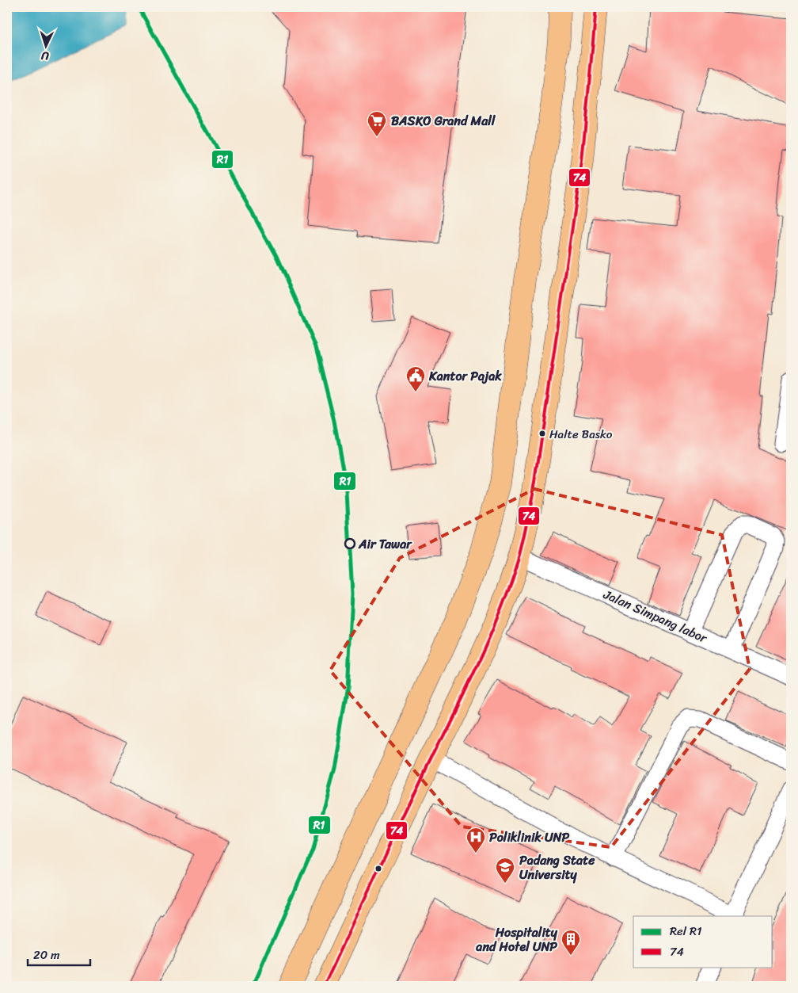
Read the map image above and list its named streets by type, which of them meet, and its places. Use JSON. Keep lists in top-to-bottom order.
{
  "streets": {
    "street": ["Jalan Simpang labor"]
  },
  "places": {
    "supermarket": ["BASKO Grand Mall"],
    "public building": ["Kantor Pajak"],
    "other": ["Halte Basko", "Air Tawar"],
    "hospital": ["Poliklinik UNP"],
    "school or university": ["Padang State University"],
    "building": ["Hospitality and Hotel UNP"]
  },
  "lines": ["rail line R1", "transit line 74"],
  "legend": ["Rel R1", "74"],
  "scale_bar": "20 m",
  "north": "bottom"
}
